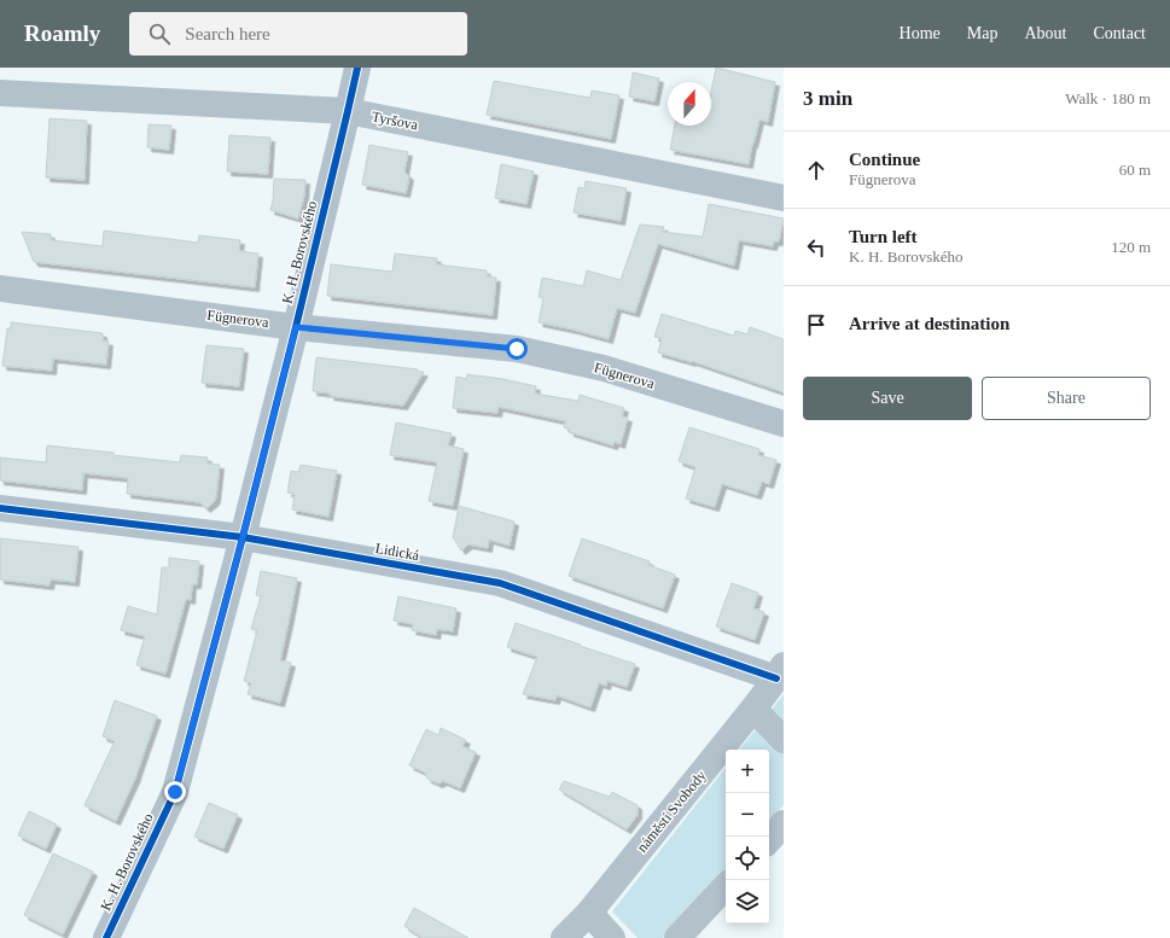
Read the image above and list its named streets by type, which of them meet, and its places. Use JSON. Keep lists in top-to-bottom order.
{
  "streets": {
    "street": [
      "Tyršova",
      "K. H. Borovského",
      "Fügnerova",
      "Lidická",
      "náměstí Svobody"
    ]
  },
  "crossings": [
    ["Tyršova", "K. H. Borovského"],
    ["K. H. Borovského", "Fügnerova"],
    ["K. H. Borovského", "Lidická"],
    ["Lidická", "náměstí Svobody"]
  ],
  "north": "top",
  "page": {
    "header": "Roamly",
    "search": "Search here",
    "nav": [
      "Home",
      "Map",
      "About",
      "Contact"
    ],
    "heading": ["3 min", "Walk · 180 m"],
    "list": [
      ["Continue", "Fügnerova", "60 m"],
      ["Turn left", "K. H. Borovského", "120 m"],
      "Arrive at destination"
    ],
    "buttons": ["Save", "Share"],
    "map_buttons": ["+", "−"]
  }
}
